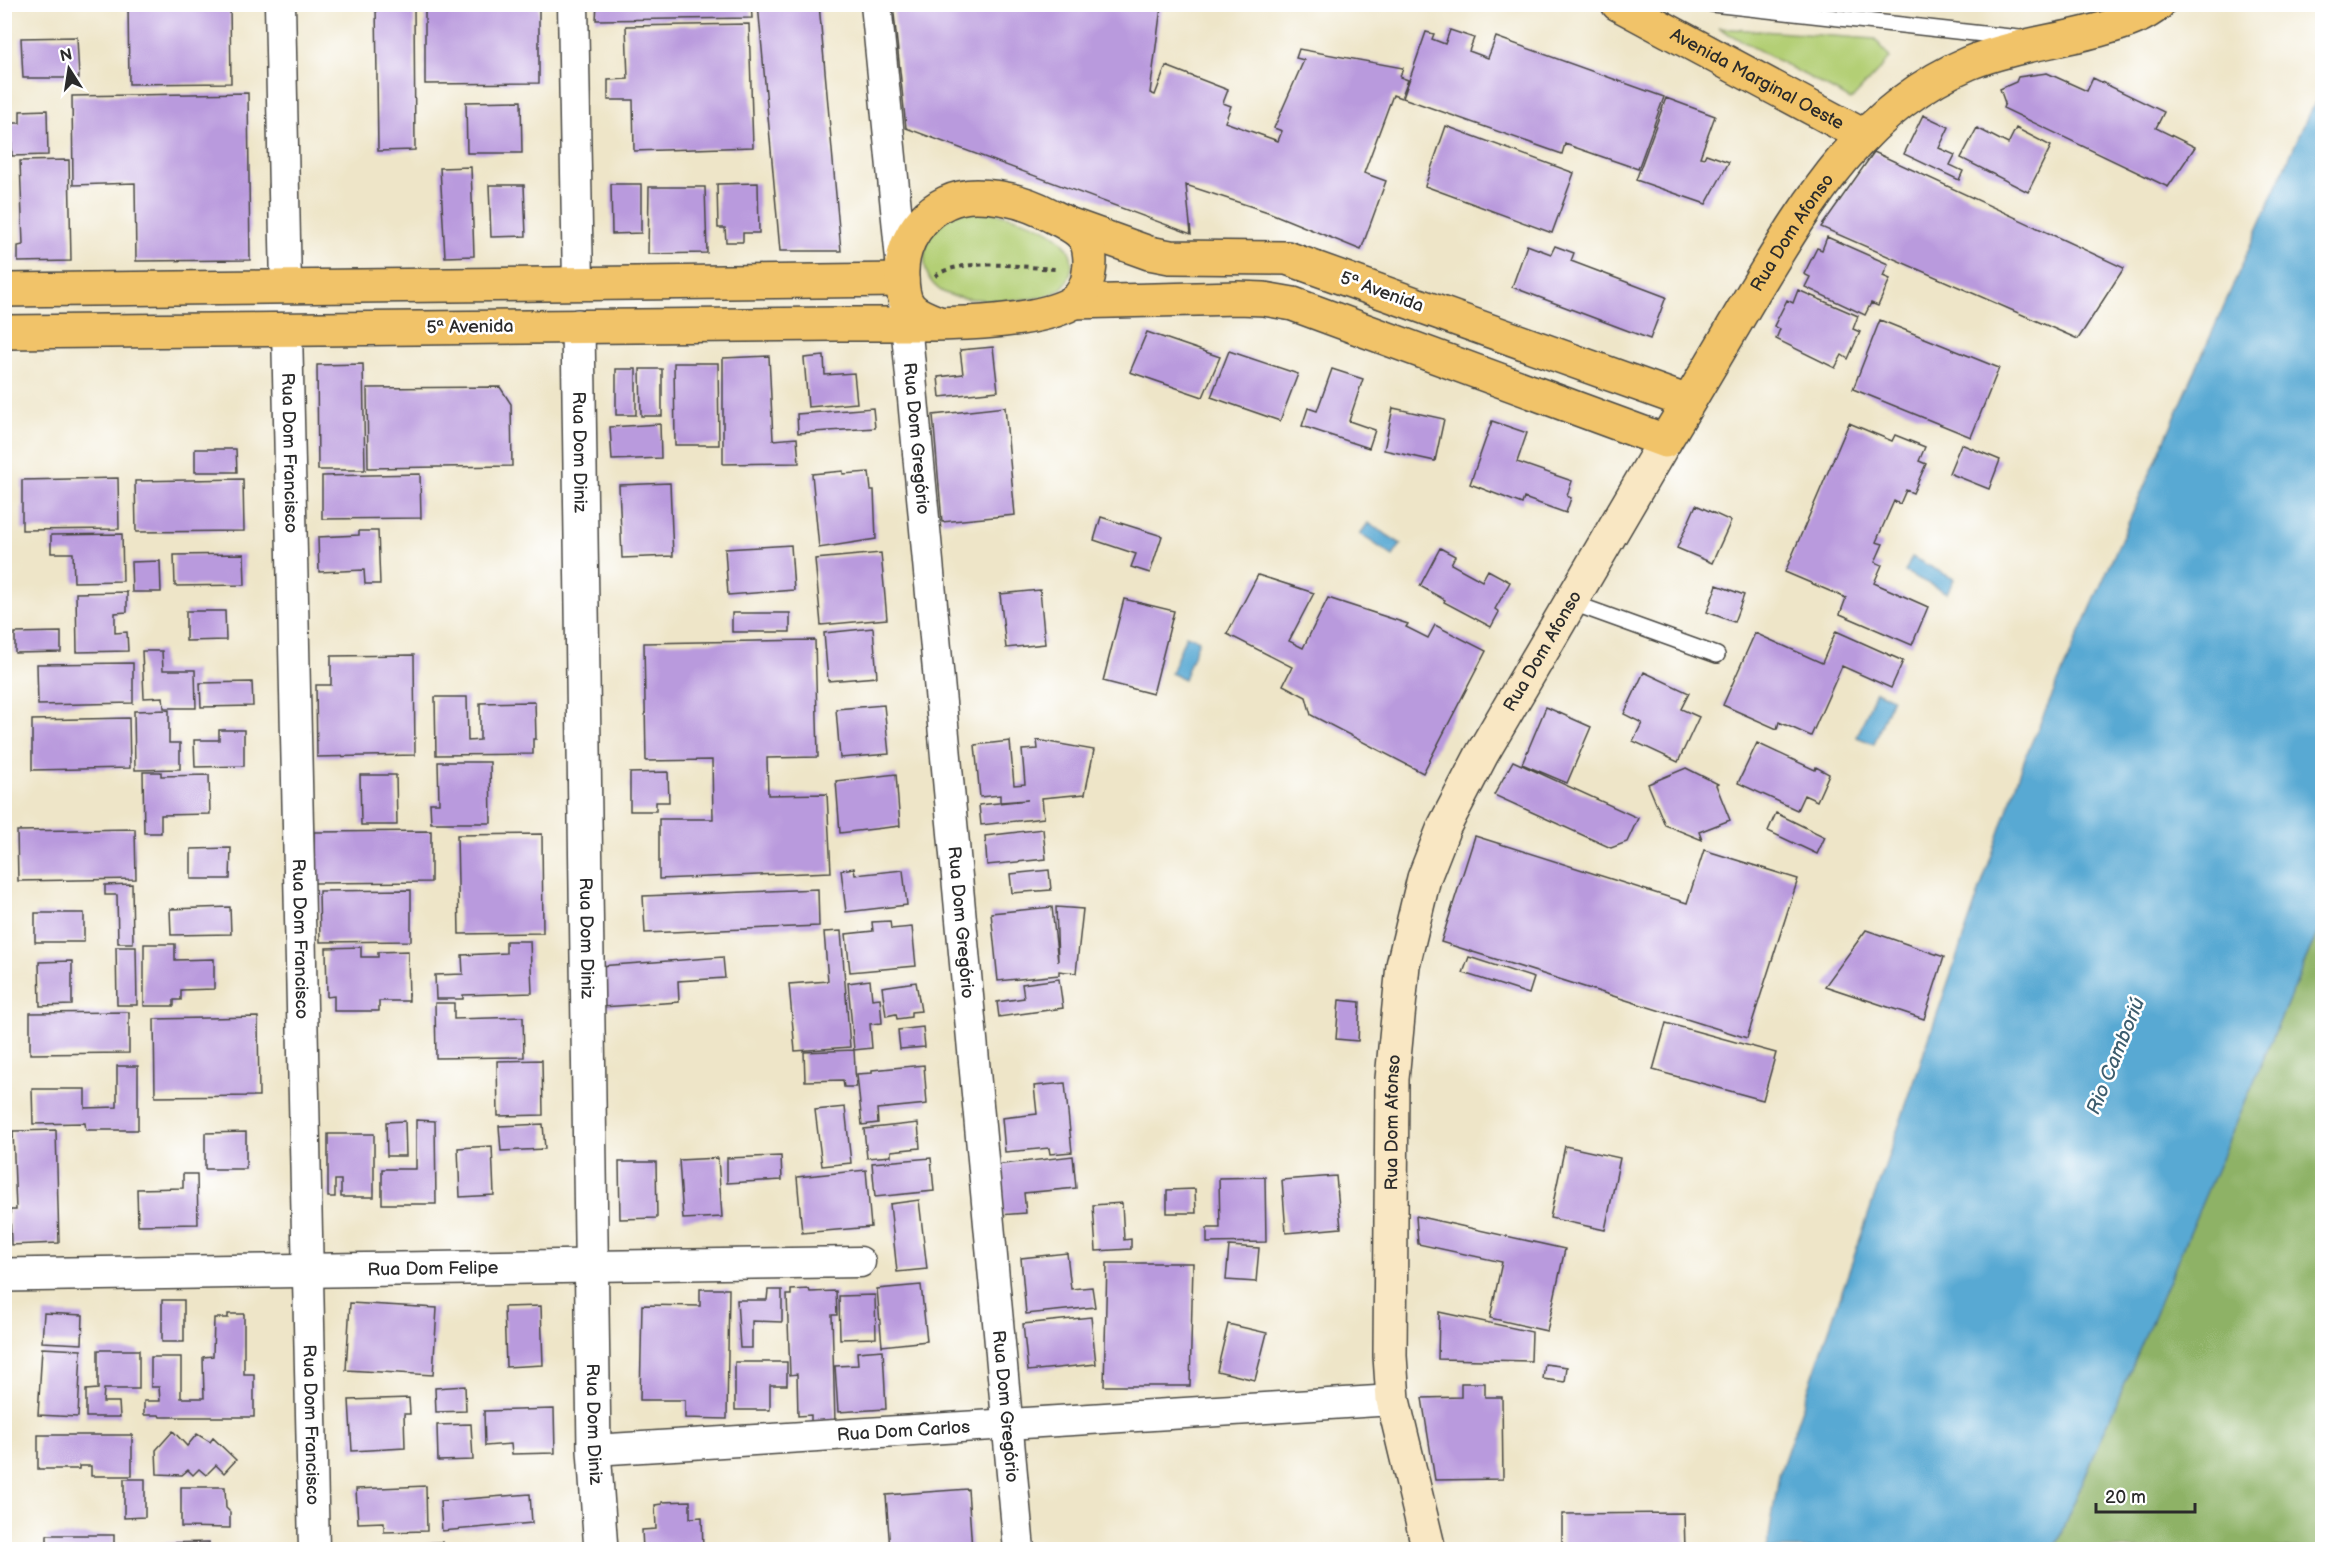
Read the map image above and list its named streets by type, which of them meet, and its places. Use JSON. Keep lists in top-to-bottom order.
{
  "streets": {
    "main road": ["Avenida Marginal Oeste", "Rua Dom Afonso", "5ª Avenida"],
    "street": [
      "Rua Dom Gregório",
      "Rua Dom Diniz",
      "Rua Dom Francisco",
      "Rua Dom Felipe",
      "Rua Dom Carlos"
    ]
  },
  "crossings": [
    ["Avenida Marginal Oeste", "Rua Dom Afonso"],
    ["Rua Dom Afonso", "5ª Avenida"],
    ["Rua Dom Afonso", "Rua Dom Carlos"],
    ["5ª Avenida", "Rua Dom Gregório"],
    ["5ª Avenida", "Rua Dom Diniz"],
    ["5ª Avenida", "Rua Dom Francisco"],
    ["Rua Dom Gregório", "Rua Dom Carlos"],
    ["Rua Dom Diniz", "Rua Dom Felipe"],
    ["Rua Dom Diniz", "Rua Dom Carlos"],
    ["Rua Dom Francisco", "Rua Dom Felipe"]
  ],
  "water": ["Rio Camboriú"],
  "scale_bar": "20 m",
  "north": "top"
}
